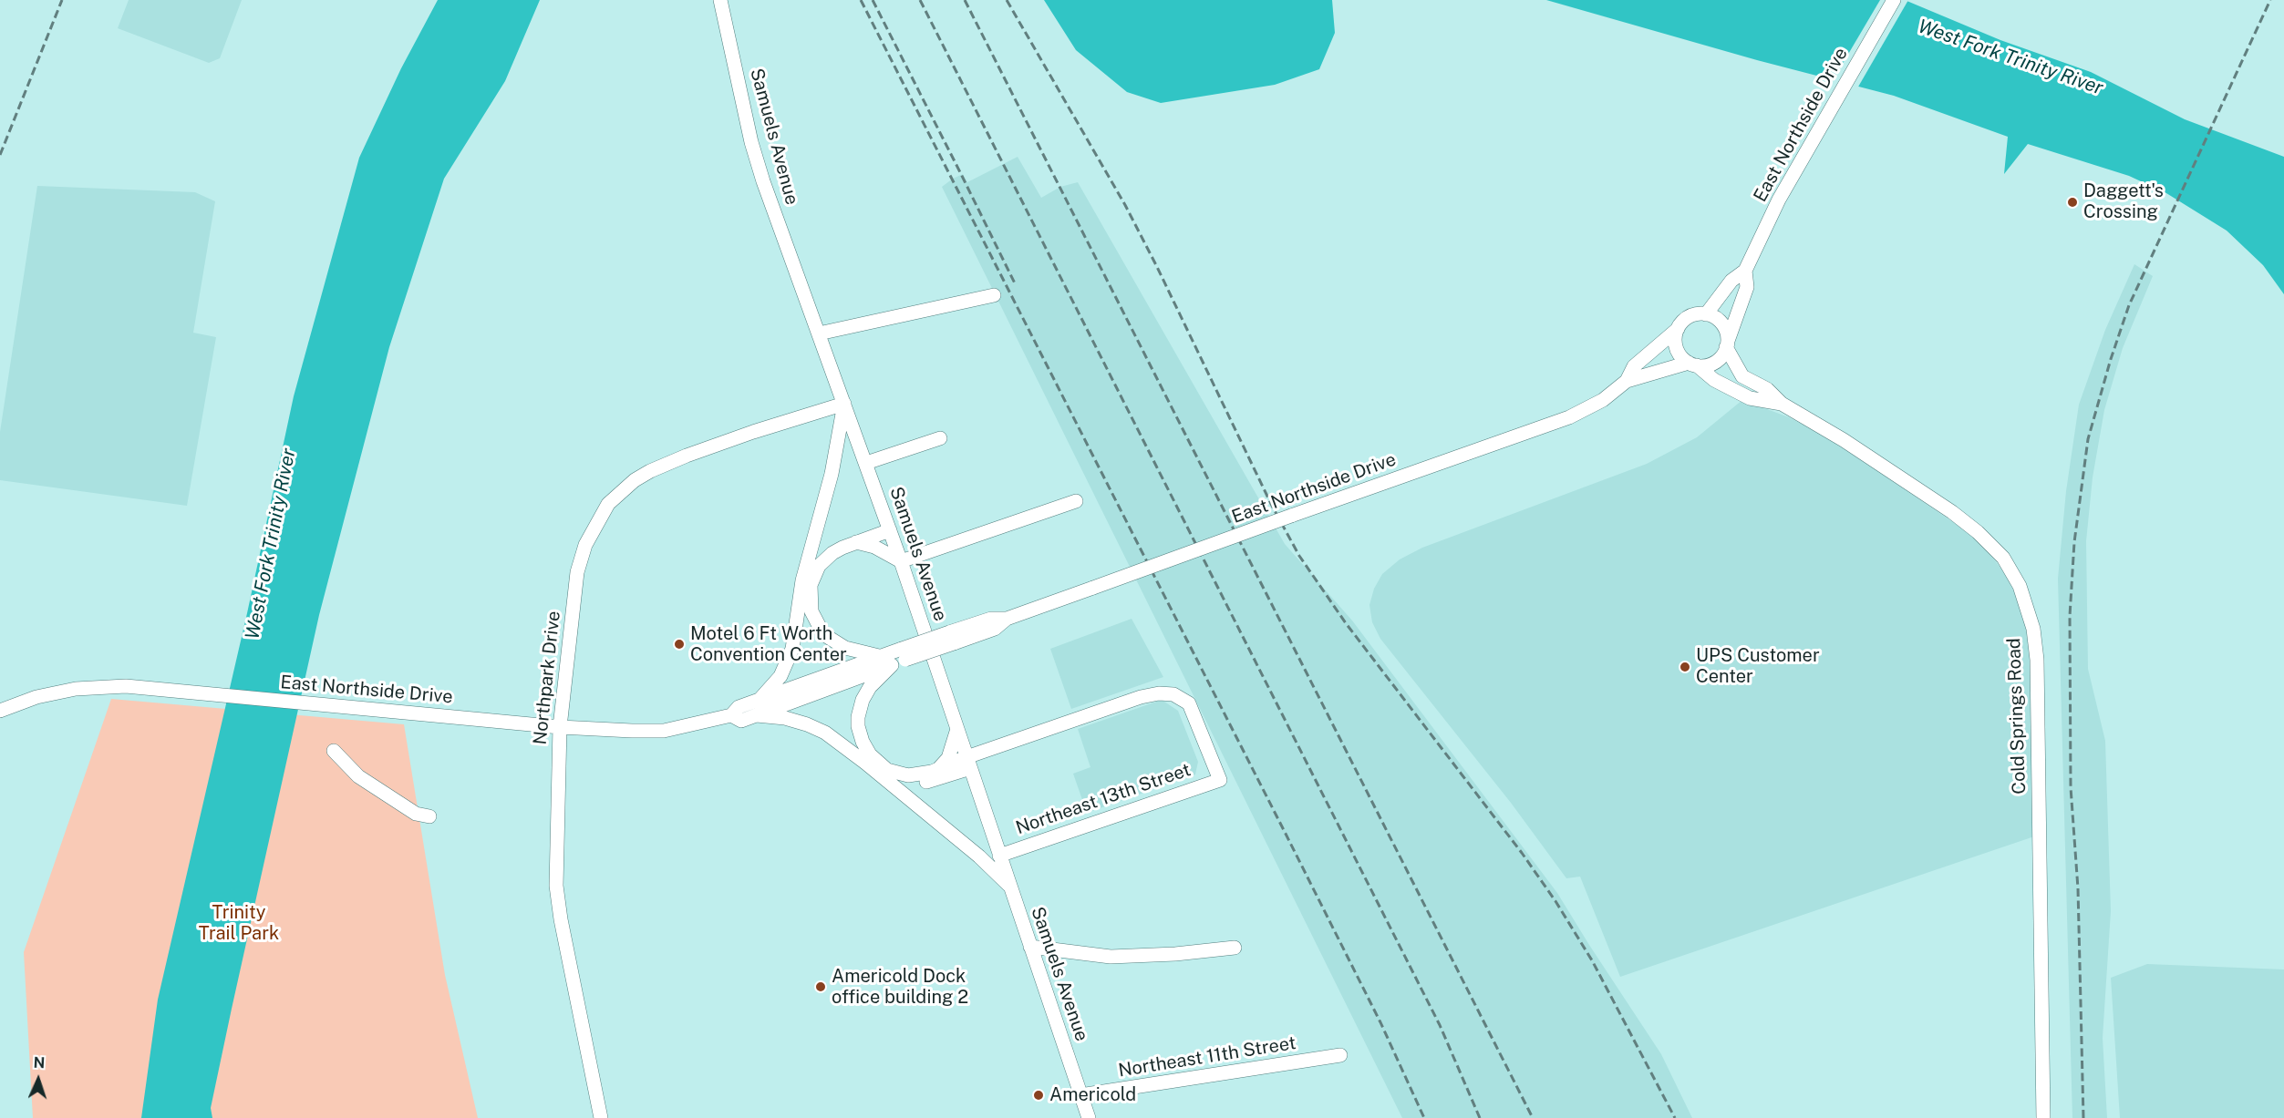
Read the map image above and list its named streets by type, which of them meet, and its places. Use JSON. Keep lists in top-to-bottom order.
{
  "streets": {
    "street": [
      "East Northside Drive",
      "Samuels Avenue",
      "Northpark Drive",
      "Cold Springs Road",
      "Northeast 13th Street",
      "Northeast 11th Street"
    ]
  },
  "crossings": [
    ["East Northside Drive", "Northpark Drive"],
    ["East Northside Drive", "Cold Springs Road"],
    ["Samuels Avenue", "Northpark Drive"],
    ["Samuels Avenue", "Northeast 13th Street"],
    ["Samuels Avenue", "Northeast 11th Street"]
  ],
  "water": ["West Fork Trinity River"],
  "parks": ["Trinity Trail Park"],
  "places": [
    "Daggett's Crossing",
    "Motel 6 Ft Worth Convention Center",
    "UPS Customer Center",
    "Americold Dock office building 2",
    "Americold"
  ],
  "north": "top"
}
